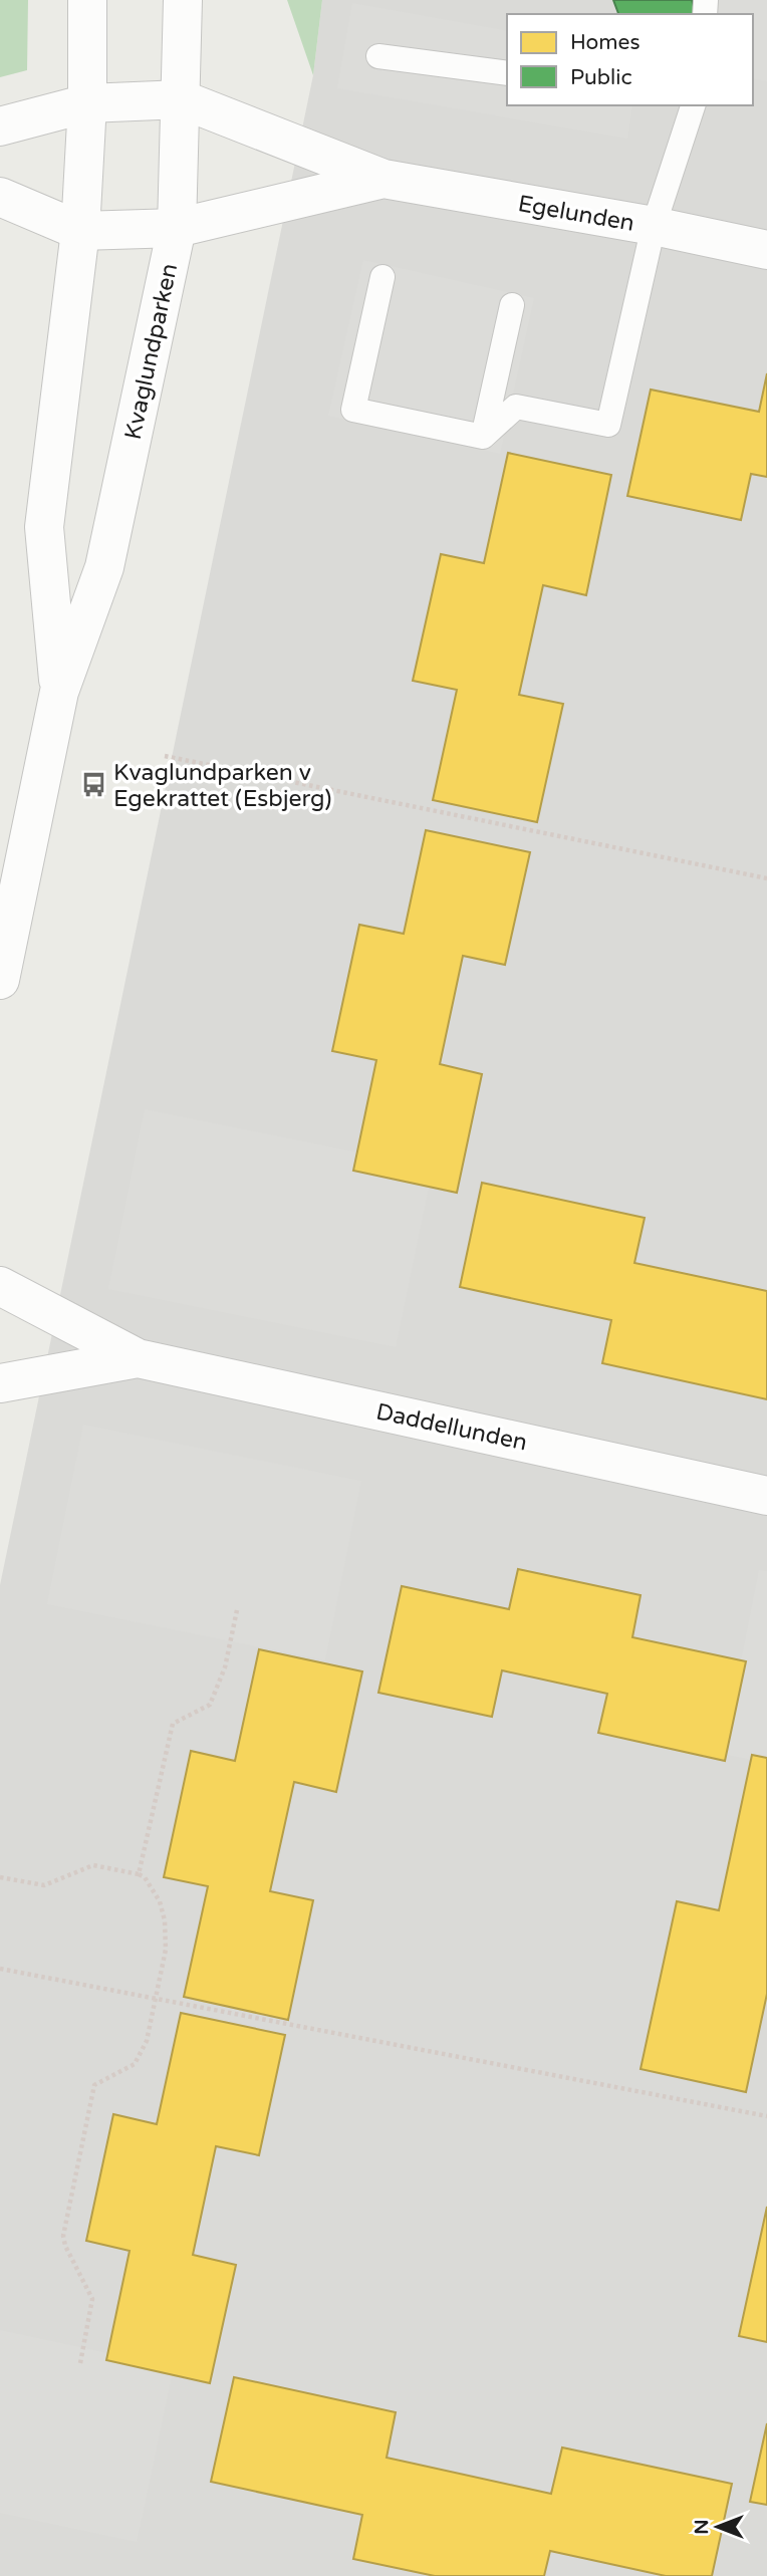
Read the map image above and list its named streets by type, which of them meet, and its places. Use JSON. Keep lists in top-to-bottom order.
{
  "streets": {
    "street": ["Egelunden", "Kvaglundparken", "Daddellunden"]
  },
  "crossings": [
    ["Egelunden", "Kvaglundparken"]
  ],
  "places": {
    "bus stop": ["Kvaglundparken v Egekrattet (Esbjerg)"]
  },
  "legend": ["Homes", "Public"],
  "north": "left"
}
